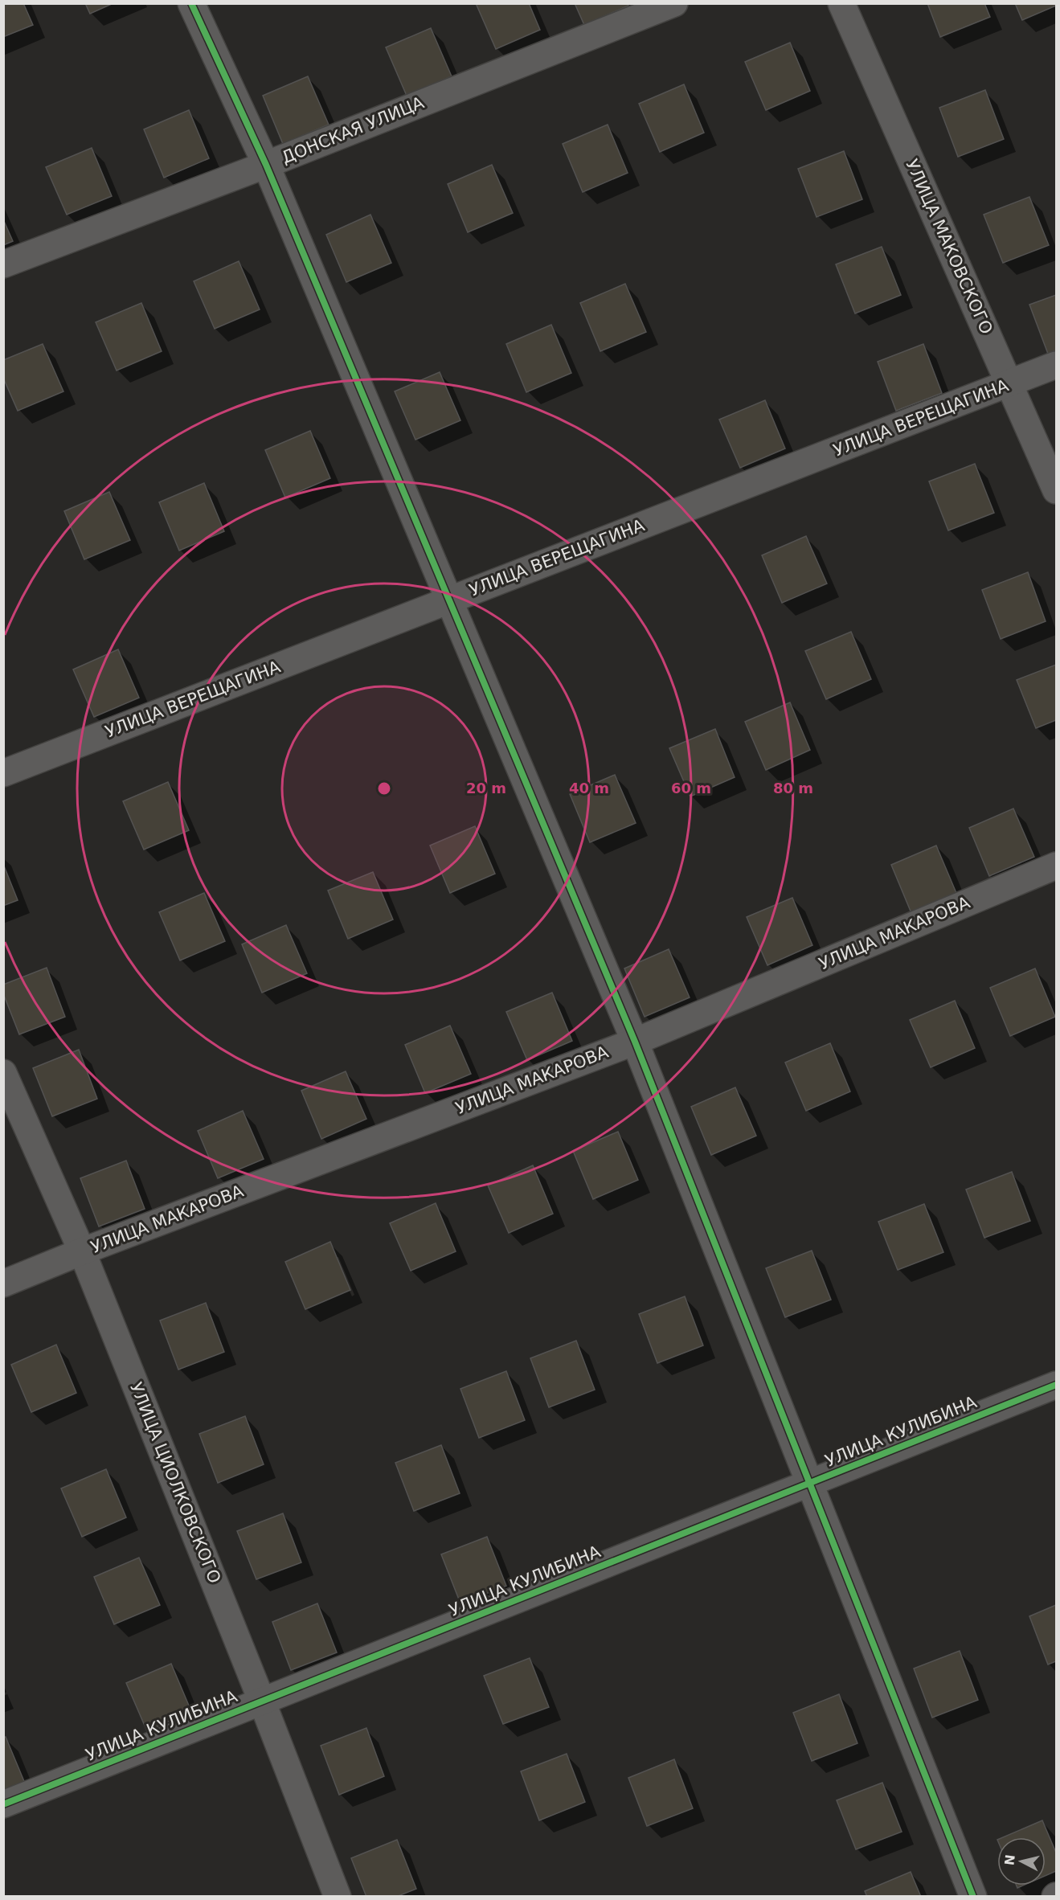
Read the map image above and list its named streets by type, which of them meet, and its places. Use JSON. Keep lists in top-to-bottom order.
{
  "streets": {
    "street": [
      "ДОНСКАЯ УЛИЦА",
      "УЛИЦА МАКОВСКОГО",
      "УЛИЦА ВЕРЕЩАГИНА",
      "УЛИЦА МАКАРОВА",
      "УЛИЦА КУЛИБИНА",
      "УЛИЦА ЦИОЛКОВСКОГО"
    ]
  },
  "crossings": [
    ["УЛИЦА МАКОВСКОГО", "УЛИЦА ВЕРЕЩАГИНА"],
    ["УЛИЦА МАКАРОВА", "УЛИЦА ЦИОЛКОВСКОГО"],
    ["УЛИЦА КУЛИБИНА", "УЛИЦА ЦИОЛКОВСКОГО"]
  ],
  "north": "left",
  "rings": [
    "20 m",
    "40 m",
    "60 m",
    "80 m"
  ]
}
